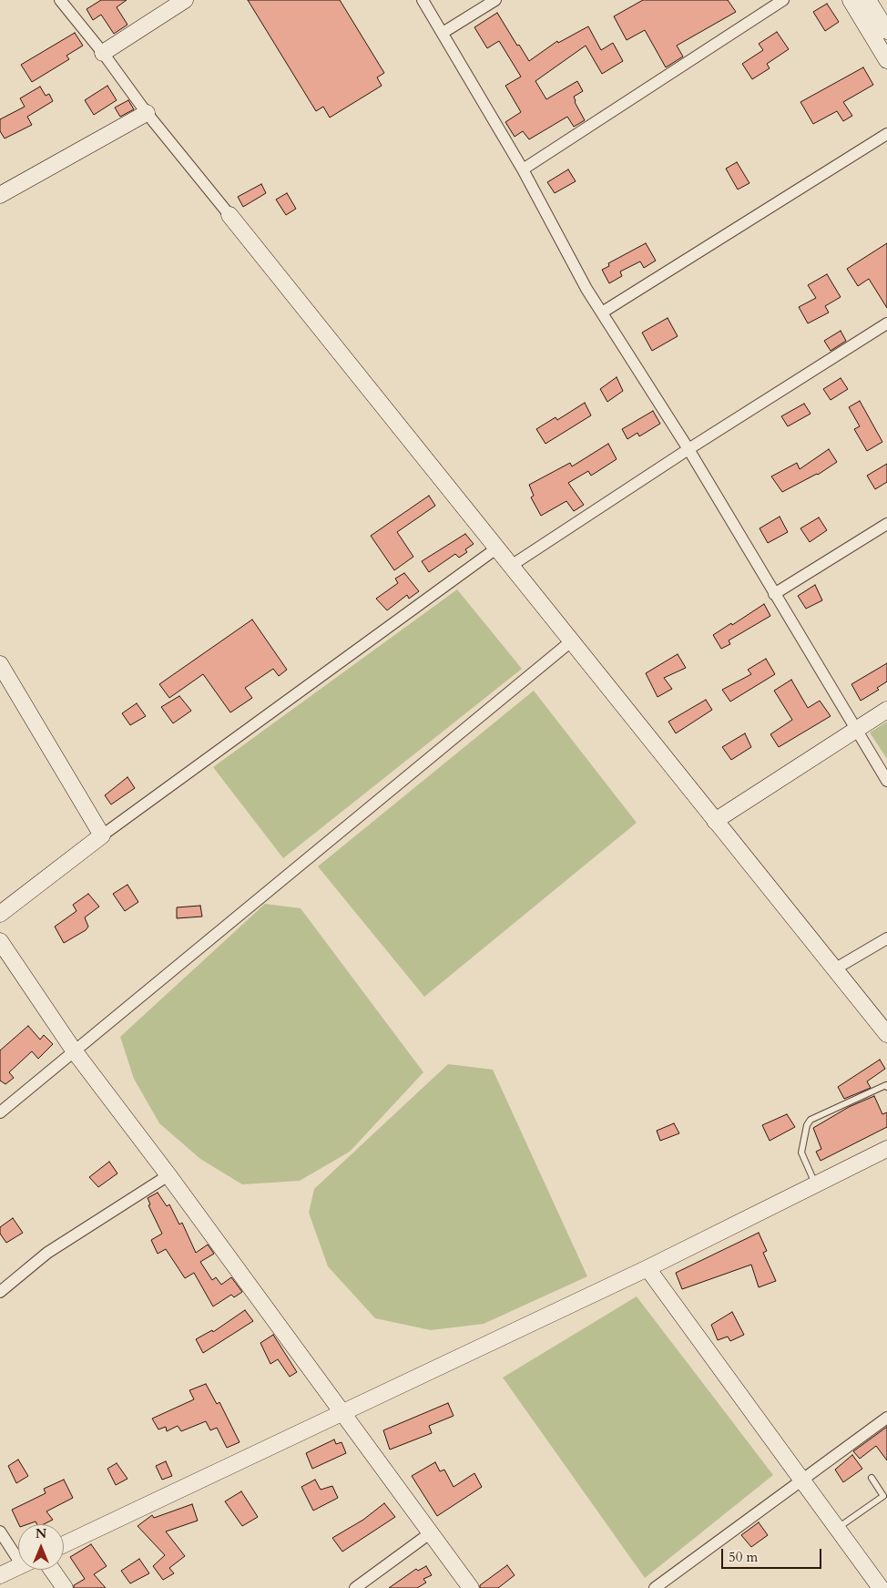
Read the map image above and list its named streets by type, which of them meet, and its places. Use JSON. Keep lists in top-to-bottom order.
{
  "scale_bar": "50 m",
  "north": "top"
}
